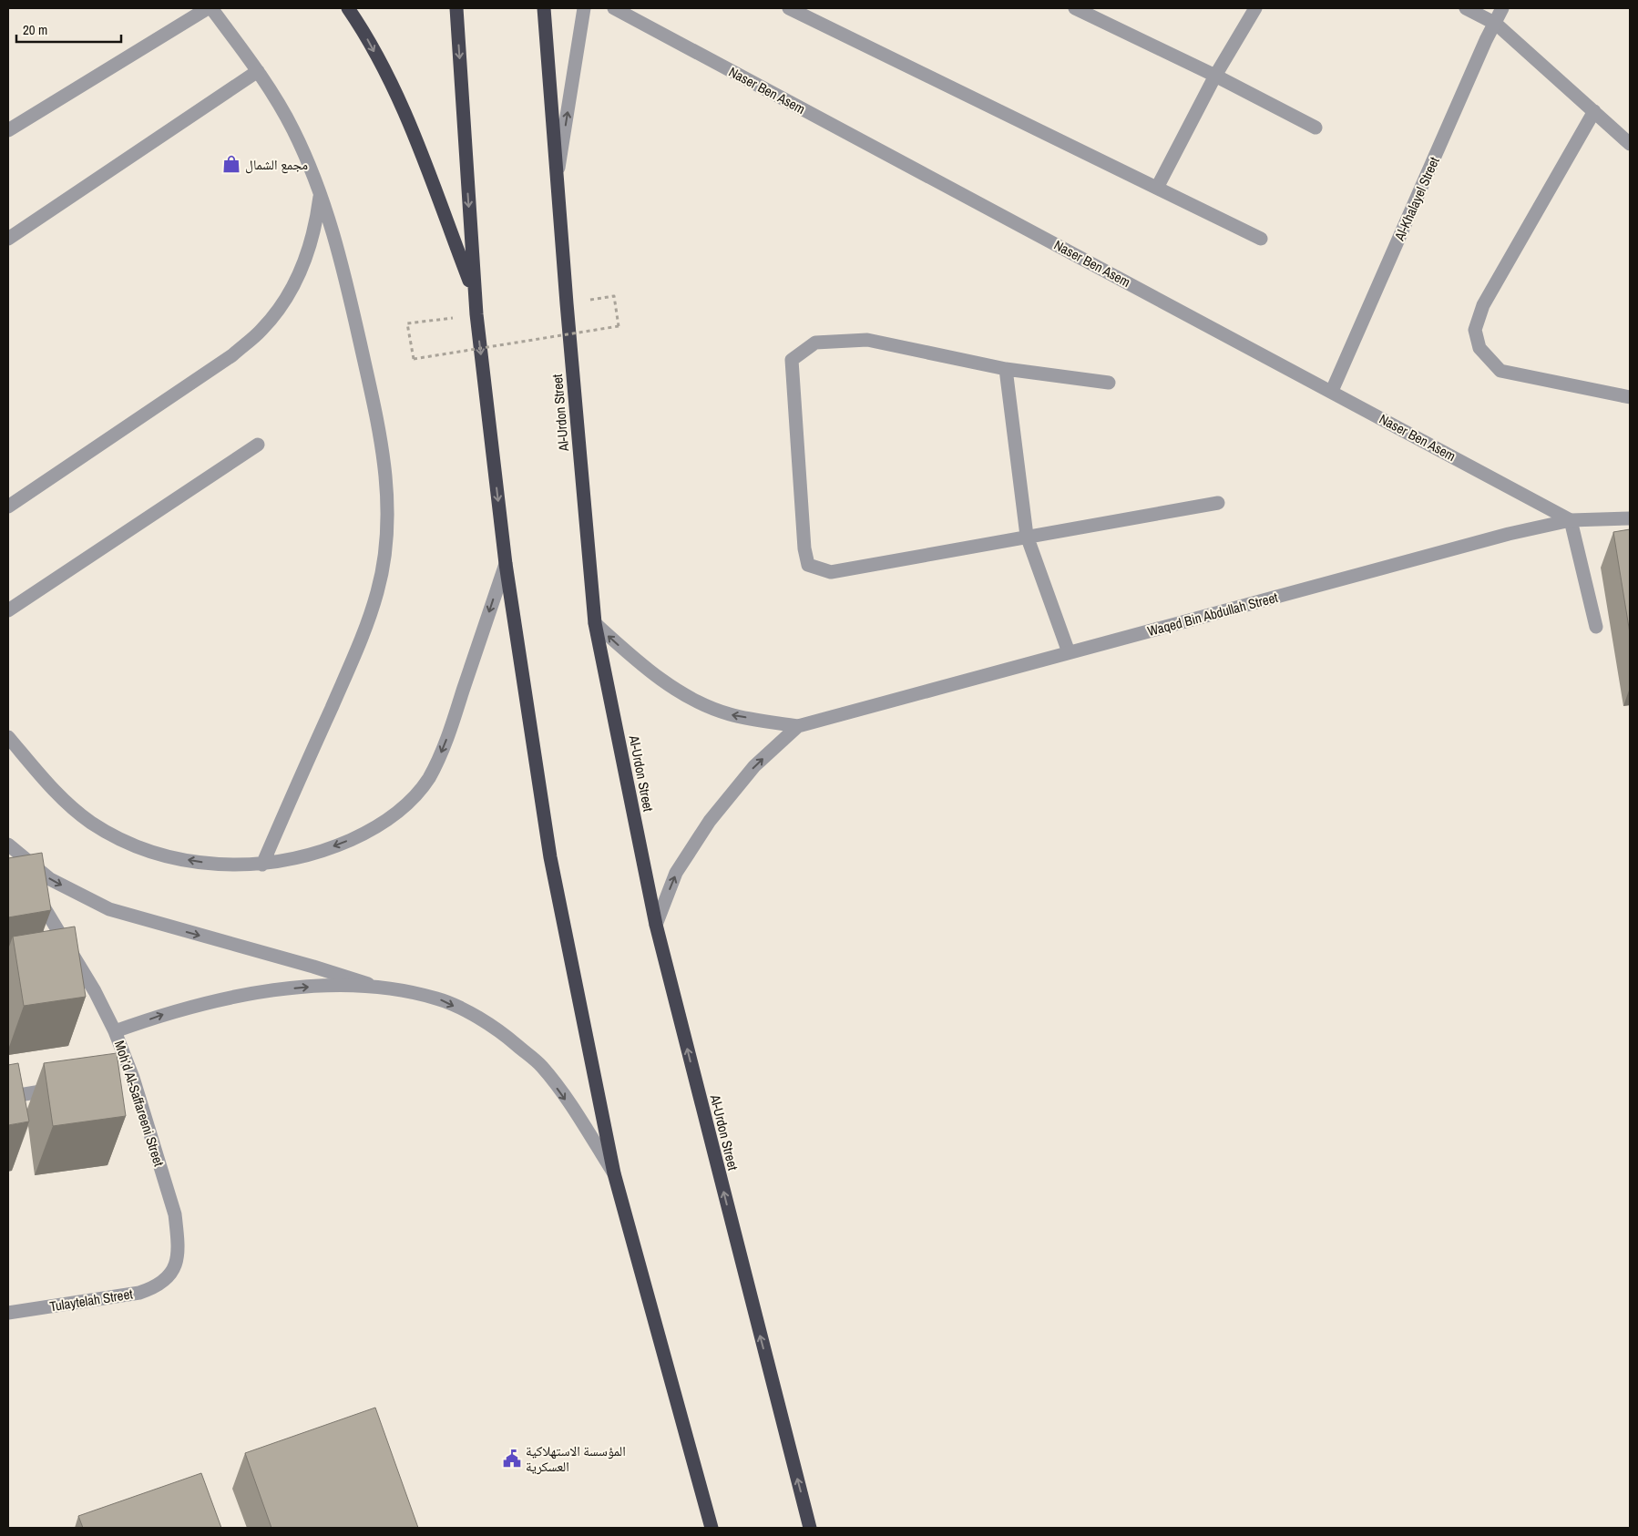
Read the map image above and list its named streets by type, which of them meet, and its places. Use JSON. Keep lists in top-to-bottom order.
{
  "streets": {
    "highway": ["Al-Urdon Street"],
    "street": [
      "Naser Ben Asem",
      "Al-Khalayel Street",
      "Waqed Bin Abdullah Street",
      "Moh’d Al-Saffareeni Street",
      "Tulaytelah Street"
    ]
  },
  "crossings": [
    ["Naser Ben Asem", "Al-Khalayel Street"],
    ["Naser Ben Asem", "Waqed Bin Abdullah Street"],
    ["Al-Urdon Street", "Waqed Bin Abdullah Street"],
    ["Moh’d Al-Saffareeni Street", "Tulaytelah Street"]
  ],
  "places": {
    "shop": ["مجمع الشمال"],
    "public building": ["المؤسسة الاستهلاكية العسكرية"]
  },
  "scale_bar": "20 m"
}
